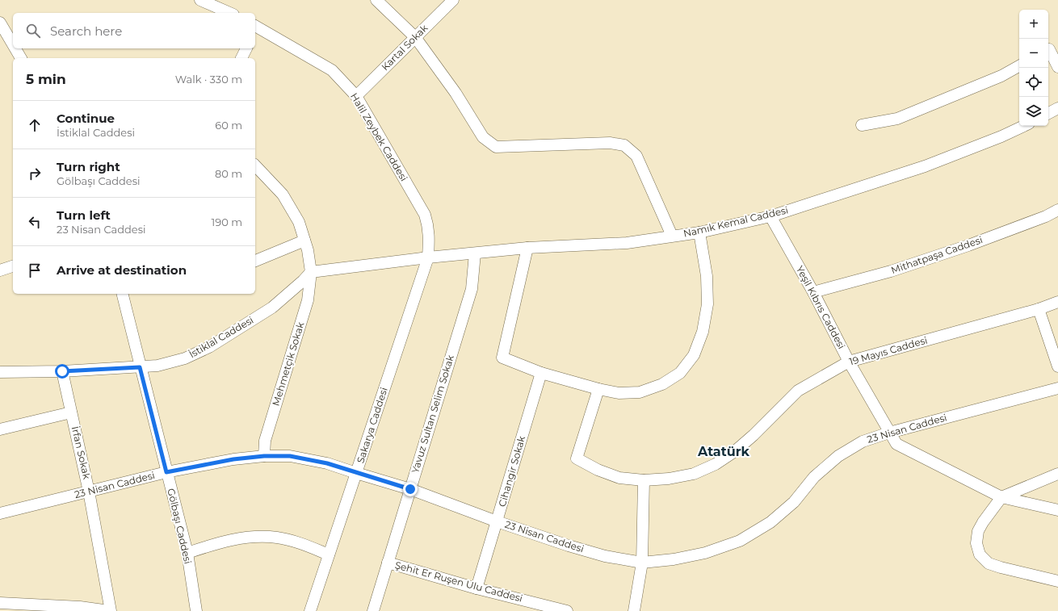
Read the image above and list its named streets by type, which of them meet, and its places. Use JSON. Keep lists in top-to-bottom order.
{
  "streets": {
    "street": [
      "Kartal Sokak",
      "Halil Zeybek Caddesi",
      "Namık Kemal Caddesi",
      "Mithatpaşa Caddesi",
      "Yeşil Kıbrıs Caddesi",
      "İstiklal Caddesi",
      "19 Mayıs Caddesi",
      "Mehmetçik Sokak",
      "Yavuz Sultan Selim Sokak",
      "Sakarya Caddesi",
      "23 Nisan Caddesi",
      "İrfan Sokak",
      "Cihangir Sokak",
      "Gölbaşı Caddesi",
      "Şehit Er Ruşen Ulu Caddesi"
    ]
  },
  "crossings": [
    ["Kartal Sokak", "Halil Zeybek Caddesi"],
    ["Halil Zeybek Caddesi", "Namık Kemal Caddesi"],
    ["Halil Zeybek Caddesi", "Sakarya Caddesi"],
    ["Namık Kemal Caddesi", "Yeşil Kıbrıs Caddesi"],
    ["Namık Kemal Caddesi", "İstiklal Caddesi"],
    ["Namık Kemal Caddesi", "Mehmetçik Sokak"],
    ["Namık Kemal Caddesi", "Yavuz Sultan Selim Sokak"],
    ["Namık Kemal Caddesi", "Sakarya Caddesi"],
    ["Mithatpaşa Caddesi", "Yeşil Kıbrıs Caddesi"],
    ["Yeşil Kıbrıs Caddesi", "19 Mayıs Caddesi"],
    ["Yeşil Kıbrıs Caddesi", "23 Nisan Caddesi"],
    ["İstiklal Caddesi", "Mehmetçik Sokak"],
    ["İstiklal Caddesi", "İrfan Sokak"],
    ["İstiklal Caddesi", "Gölbaşı Caddesi"],
    ["Mehmetçik Sokak", "23 Nisan Caddesi"],
    ["Yavuz Sultan Selim Sokak", "23 Nisan Caddesi"],
    ["Yavuz Sultan Selim Sokak", "Şehit Er Ruşen Ulu Caddesi"],
    ["Sakarya Caddesi", "23 Nisan Caddesi"],
    ["23 Nisan Caddesi", "İrfan Sokak"],
    ["23 Nisan Caddesi", "Cihangir Sokak"],
    ["23 Nisan Caddesi", "Gölbaşı Caddesi"],
    ["Cihangir Sokak", "Şehit Er Ruşen Ulu Caddesi"]
  ],
  "districts": ["Atatürk"],
  "page": {
    "map_buttons": ["+", "−"],
    "search": "Search here",
    "heading": ["5 min", "Walk · 330 m"],
    "list": [
      ["Continue", "İstiklal Caddesi", "60 m"],
      ["Turn right", "Gölbaşı Caddesi", "80 m"],
      ["Turn left", "23 Nisan Caddesi", "190 m"],
      "Arrive at destination"
    ]
  }
}
